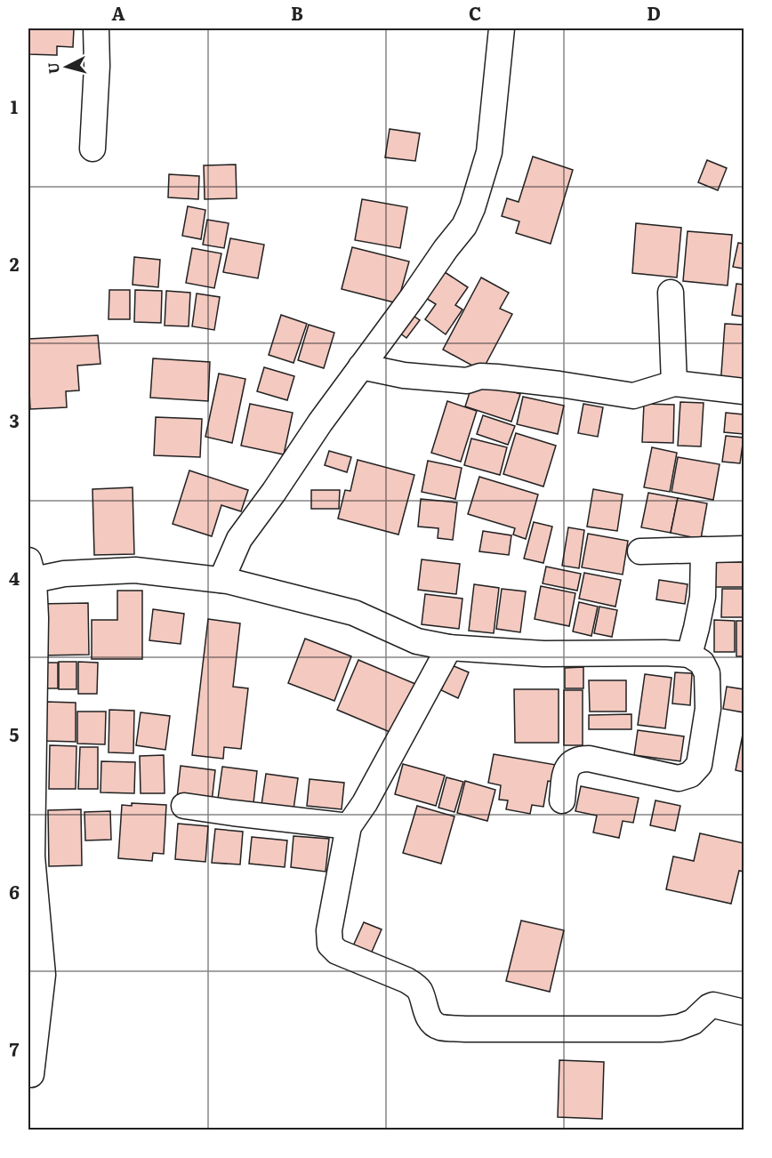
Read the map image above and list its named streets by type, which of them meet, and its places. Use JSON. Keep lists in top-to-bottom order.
{
  "north": "left",
  "grid": {
    "columns": [
      "A",
      "B",
      "C",
      "D"
    ],
    "rows": [
      "1",
      "2",
      "3",
      "4",
      "5",
      "6",
      "7"
    ]
  }
}
